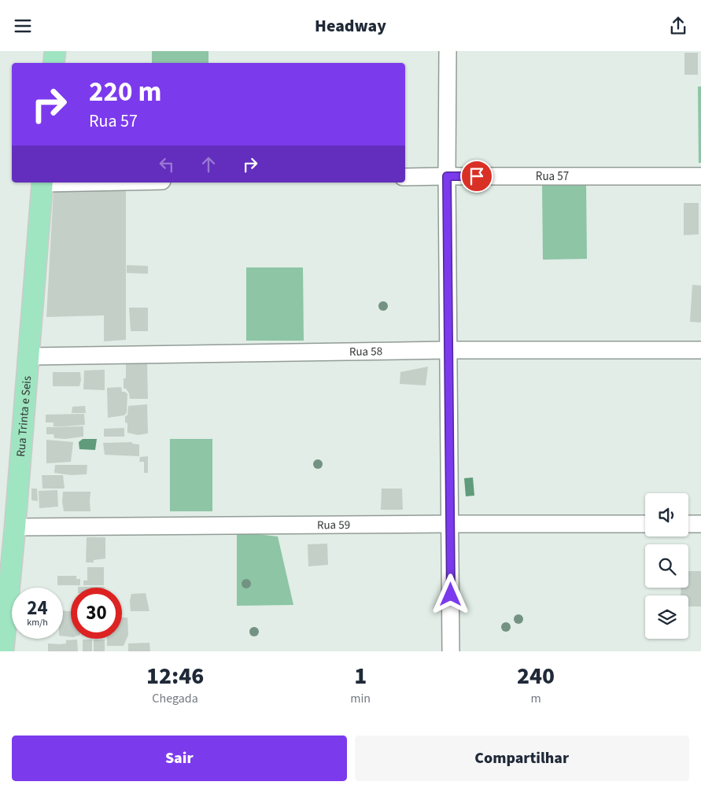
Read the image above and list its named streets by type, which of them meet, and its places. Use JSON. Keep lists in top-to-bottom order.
{
  "streets": {
    "main road": ["Rua Trinta e Seis"],
    "street": ["Rua 57", "Rua 58", "Rua 59"]
  },
  "crossings": [
    ["Rua 58", "Rua Trinta e Seis"],
    ["Rua Trinta e Seis", "Rua 59"]
  ],
  "page": {
    "header": "Headway",
    "turn": ["220 m", "Rua 57"],
    "speed": "24 km/h",
    "limit": "30",
    "eta": [
      "12:46",
      "Chegada",
      "1",
      "min",
      "240",
      "m"
    ],
    "buttons": ["Sair", "Compartilhar"]
  }
}
